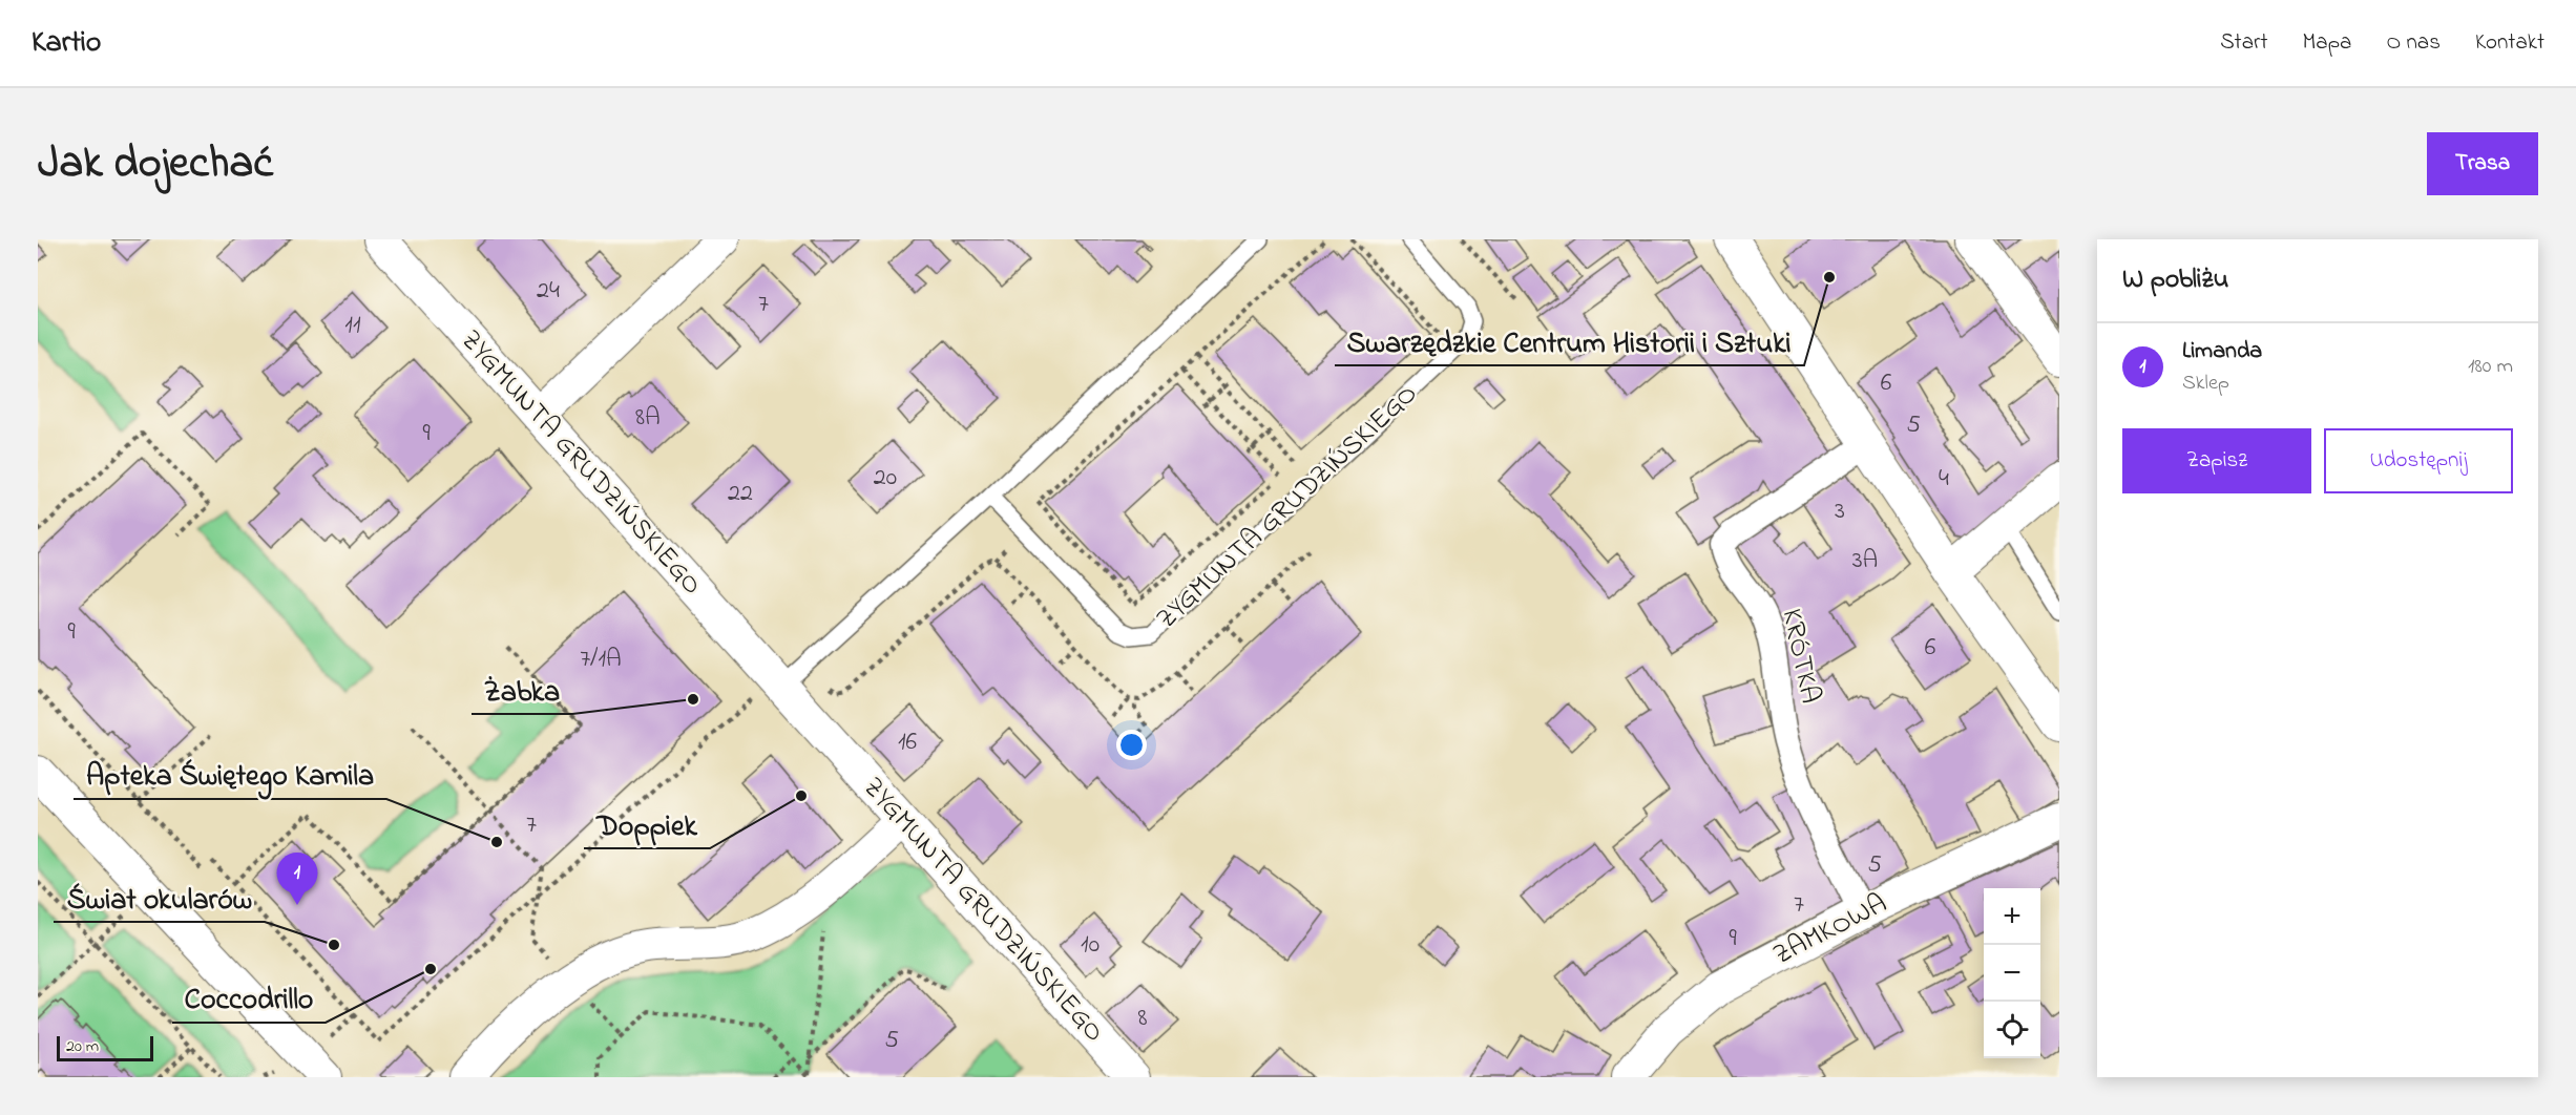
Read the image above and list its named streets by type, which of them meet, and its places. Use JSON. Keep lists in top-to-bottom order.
{
  "streets": {
    "street": ["ZYGMUNTA GRUDZIŃSKIEGO", "KRÓTKA", "ZAMKOWA"]
  },
  "crossings": [
    ["KRÓTKA", "ZAMKOWA"]
  ],
  "places": [
    "Swarzędzkie Centrum Historii i Sztuki",
    "Żabka",
    "Doppiek",
    "Apteka Świętego Kamila",
    "Świat okularów",
    "Coccodrillo"
  ],
  "house_numbers": [
    "24",
    "7",
    "11",
    "6",
    "8A",
    "5",
    "9",
    "20",
    "4",
    "22",
    "3",
    "3A",
    "9",
    "6",
    "7/1A",
    "16",
    "7",
    "5",
    "7",
    "9",
    "10",
    "8",
    "5"
  ],
  "scale_bar": "20 m",
  "page": {
    "header": "Kartio",
    "nav": [
      "Start",
      "Mapa",
      "O nas",
      "Kontakt"
    ],
    "title": "Jak dojechać",
    "buttons": [
      "Trasa",
      ["Zapisz", "Udostępnij"]
    ],
    "heading": "W pobliżu",
    "list": [
      {
        "mark": "1",
        "name": "Limanda",
        "note": "Sklep",
        "value": "180 m"
      }
    ],
    "pins": "1",
    "map_buttons": ["+", "−"],
    "scale": "20 m"
  }
}
